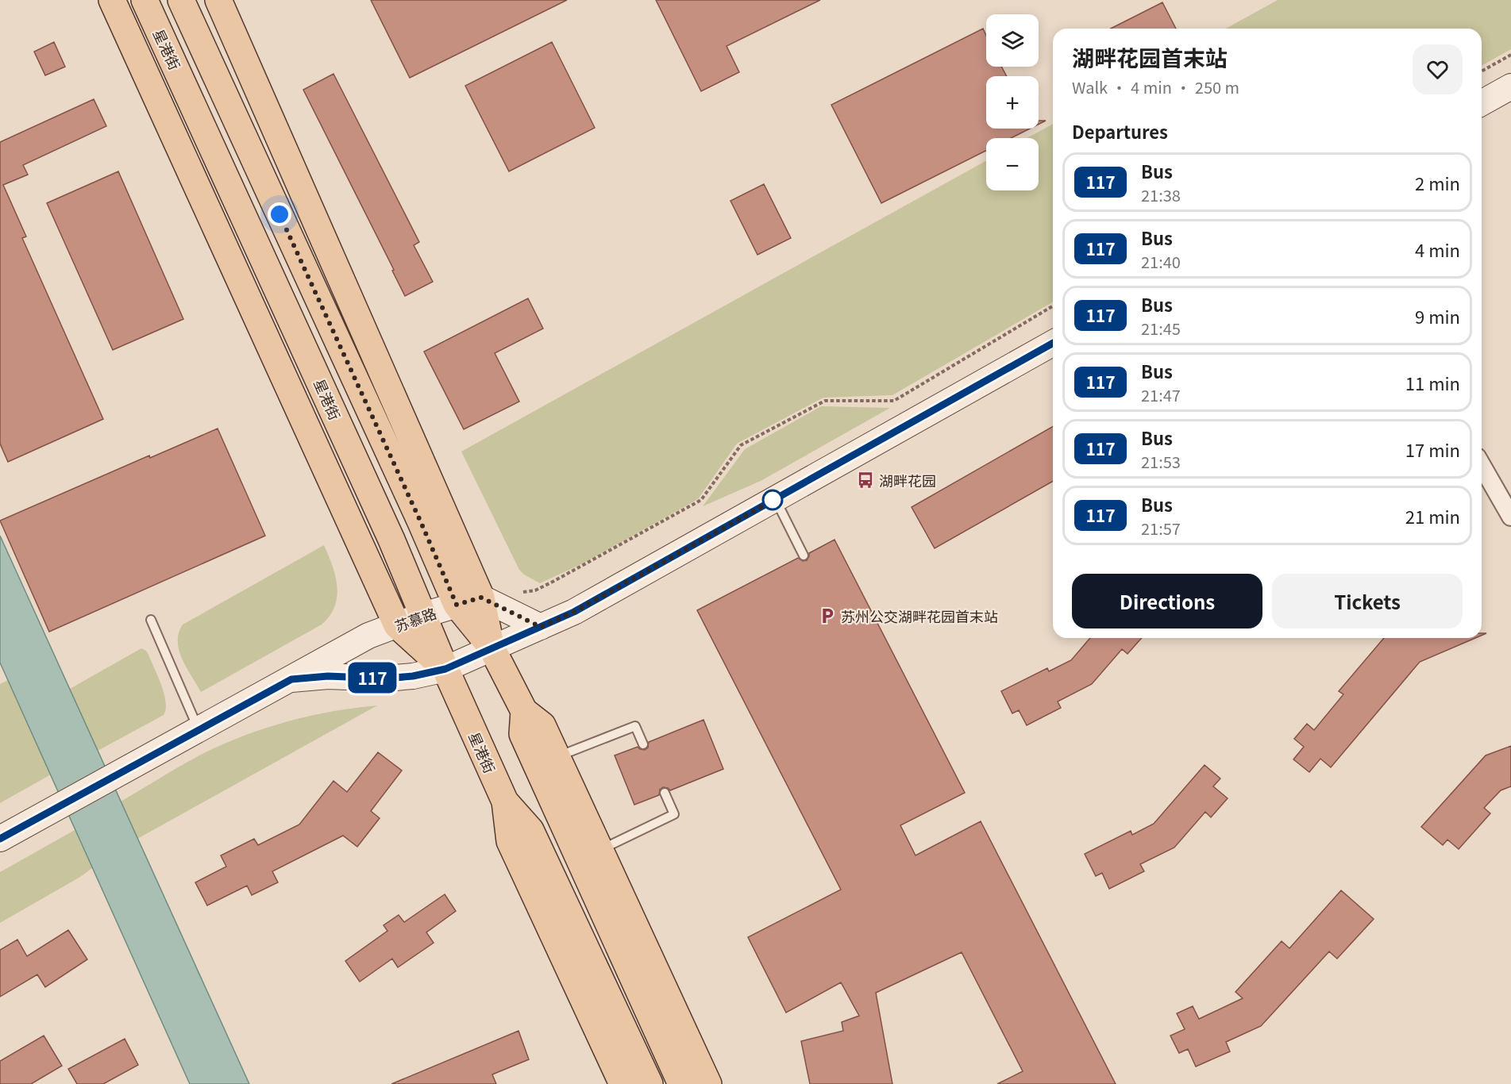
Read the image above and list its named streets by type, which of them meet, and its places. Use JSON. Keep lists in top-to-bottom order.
{
  "streets": {
    "main road": ["星港街", "苏慕路"]
  },
  "crossings": [
    ["星港街", "苏慕路"]
  ],
  "places": {
    "bus stop": ["湖畔花园"],
    "parking": ["苏州公交湖畔花园首末站"]
  },
  "lines": ["bus line 117"],
  "page": {
    "on_map": "117",
    "map_buttons": ["+", "−"],
    "heading": [
      ["湖畔花园首末站", "Walk · 4 min · 250 m"],
      "Departures"
    ],
    "list": [
      {
        "mark": "117",
        "name": "Bus",
        "note": "21:38",
        "value": "2 min"
      },
      {
        "mark": "117",
        "name": "Bus",
        "note": "21:40",
        "value": "4 min"
      },
      {
        "mark": "117",
        "name": "Bus",
        "note": "21:45",
        "value": "9 min"
      },
      {
        "mark": "117",
        "name": "Bus",
        "note": "21:47",
        "value": "11 min"
      },
      {
        "mark": "117",
        "name": "Bus",
        "note": "21:53",
        "value": "17 min"
      },
      {
        "mark": "117",
        "name": "Bus",
        "note": "21:57",
        "value": "21 min"
      }
    ],
    "buttons": ["Directions", "Tickets"]
  }
}
